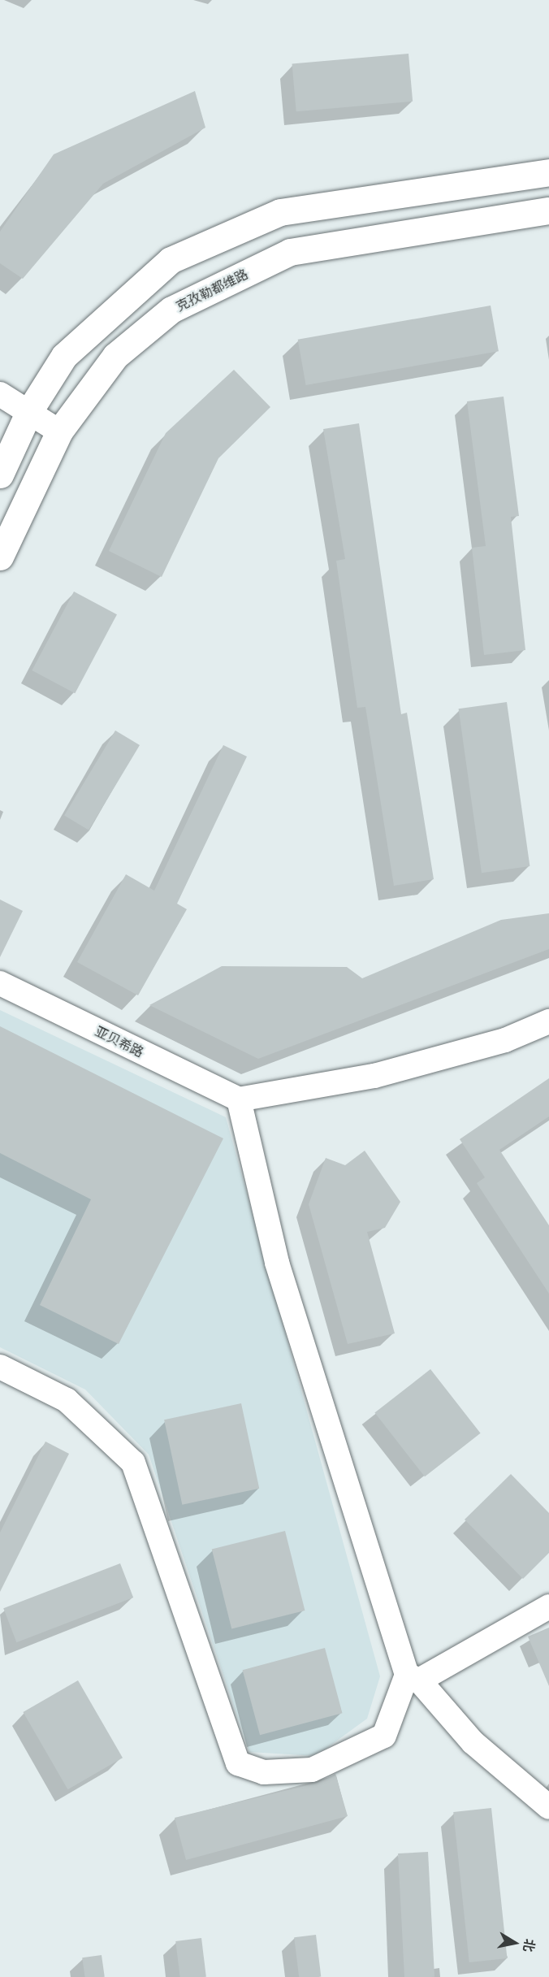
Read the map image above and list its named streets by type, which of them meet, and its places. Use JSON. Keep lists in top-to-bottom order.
{
  "streets": {
    "main road": ["克孜勒都维路"],
    "street": ["亚贝希路"]
  },
  "north": "right"
}
